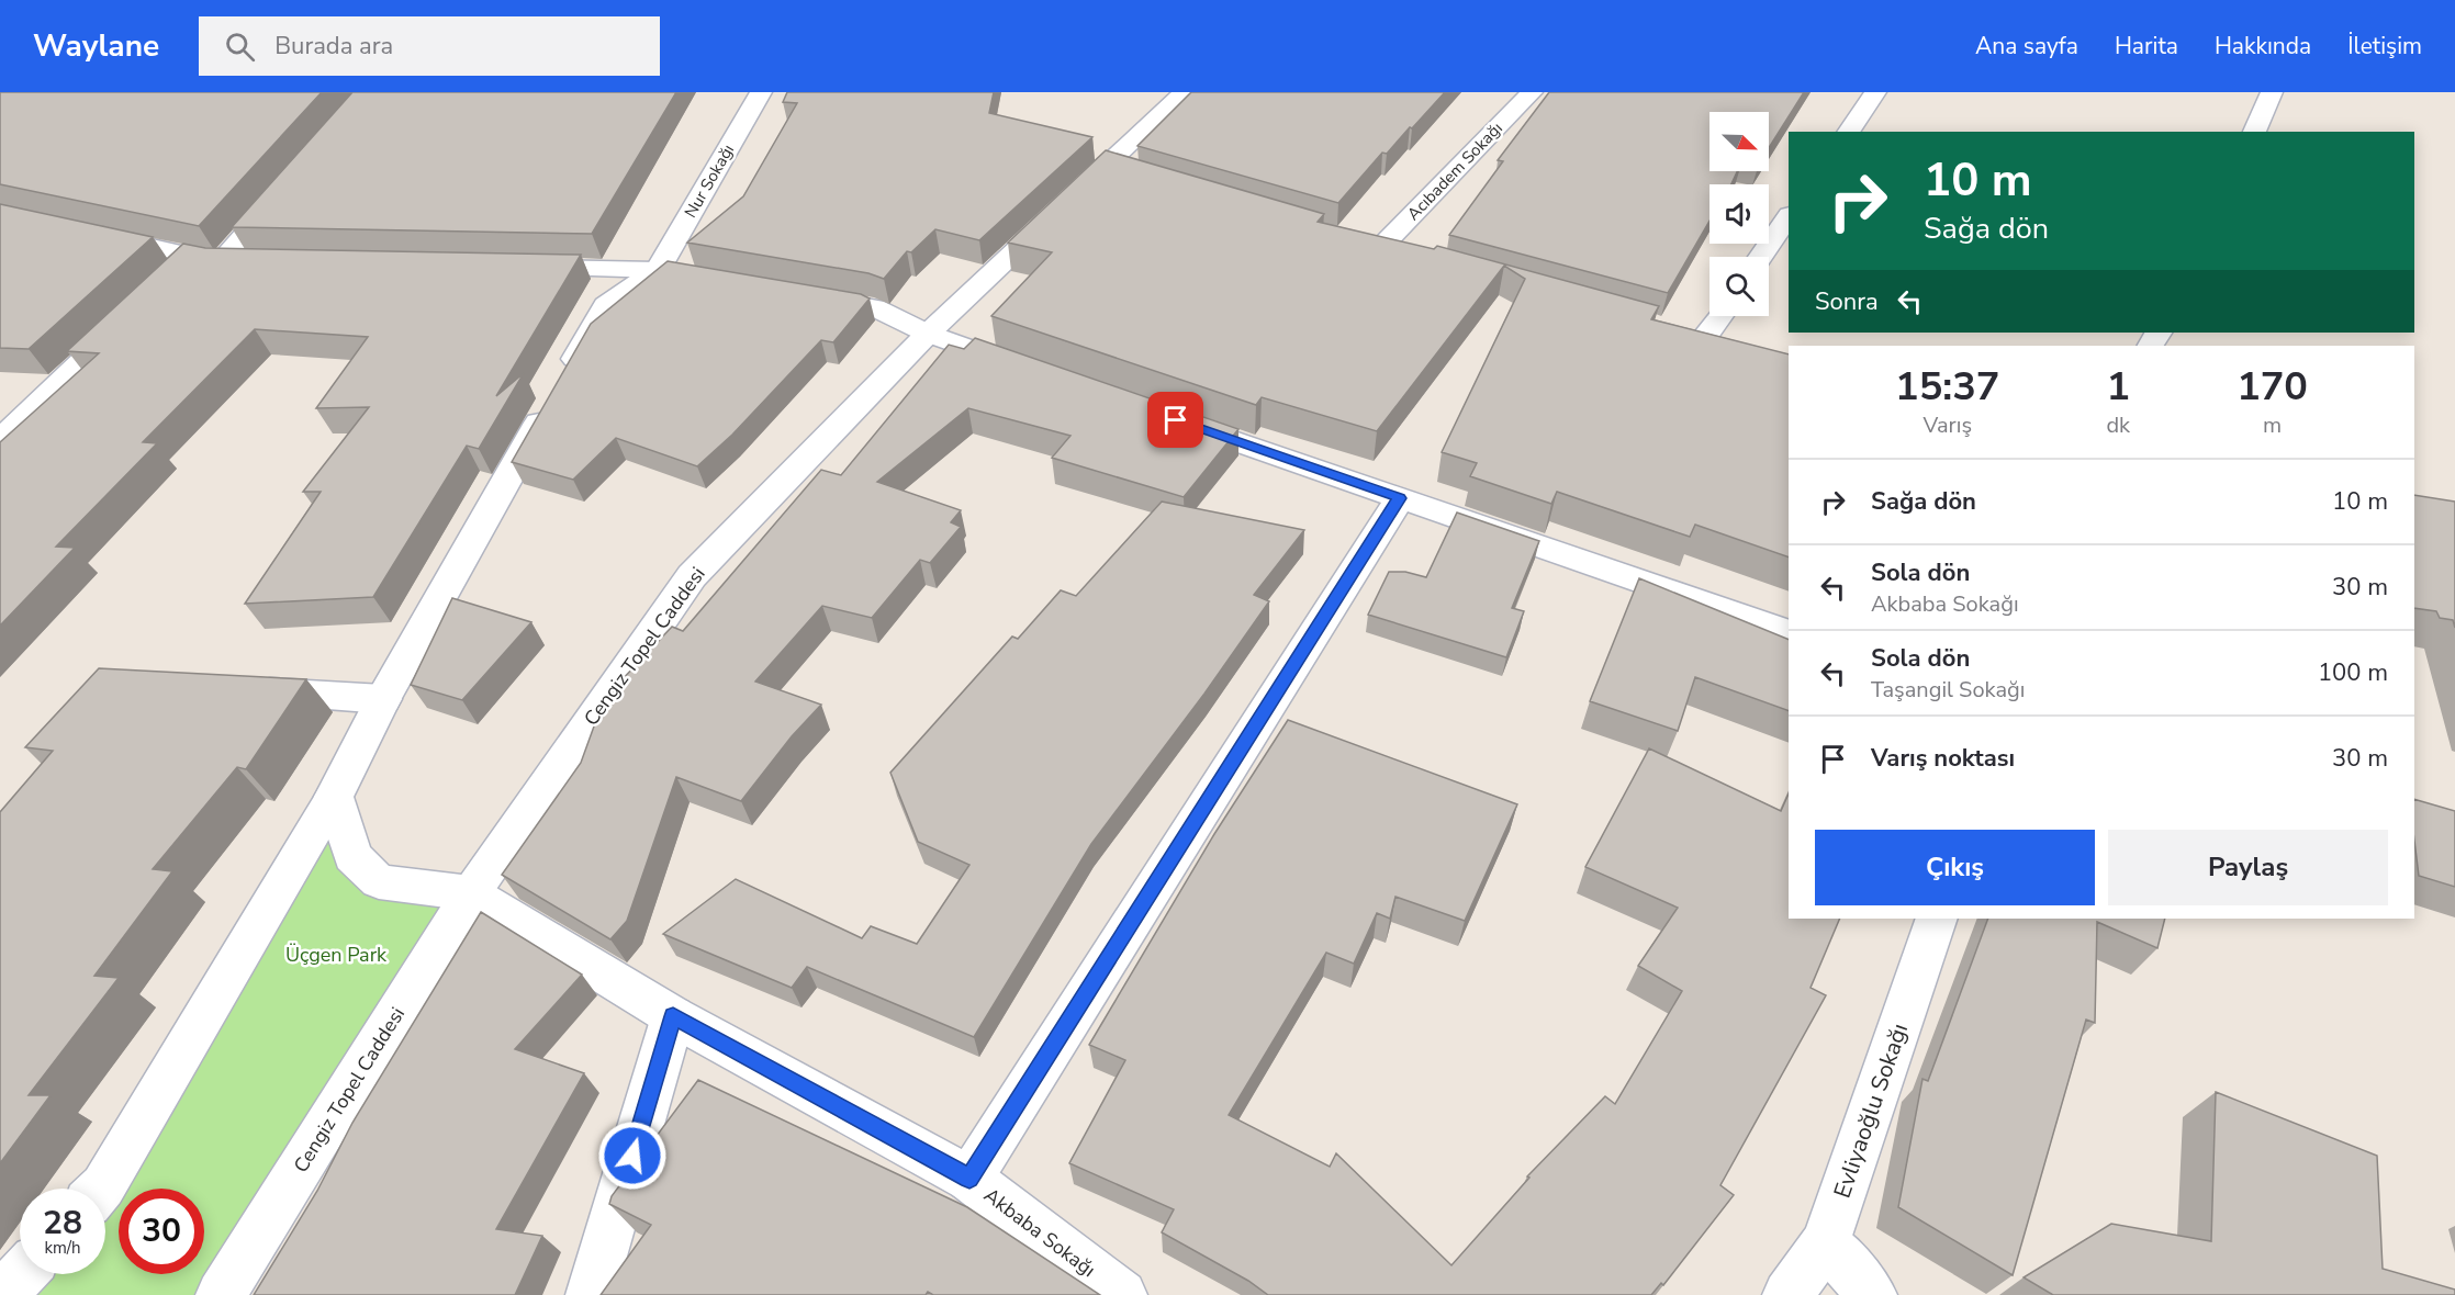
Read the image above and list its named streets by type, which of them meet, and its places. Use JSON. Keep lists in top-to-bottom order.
{
  "streets": {
    "street": [
      "Acıbadem Sokağı",
      "Nur Sokağı",
      "Cengiz Topel Caddesi",
      "Evliyaoğlu Sokağı",
      "Akbaba Sokağı"
    ]
  },
  "parks": ["Üçgen Park"],
  "north": "bottom right",
  "page": {
    "header": "Waylane",
    "search": "Burada ara",
    "nav": [
      "Ana sayfa",
      "Harita",
      "Hakkında",
      "İletişim"
    ],
    "turn": ["10 m", "Sağa dön"],
    "then": "Sonra",
    "eta": [
      "15:37",
      "Varış",
      "1",
      "dk",
      "170",
      "m"
    ],
    "list": [
      {
        "name": "Sağa dön",
        "value": "10 m"
      },
      {
        "name": "Sola dön",
        "note": "Akbaba Sokağı",
        "value": "30 m"
      },
      {
        "name": "Sola dön",
        "note": "Taşangil Sokağı",
        "value": "100 m"
      },
      {
        "name": "Varış noktası",
        "value": "30 m"
      }
    ],
    "buttons": ["Çıkış", "Paylaş"],
    "speed": "28 km/h",
    "limit": "30"
  }
}
